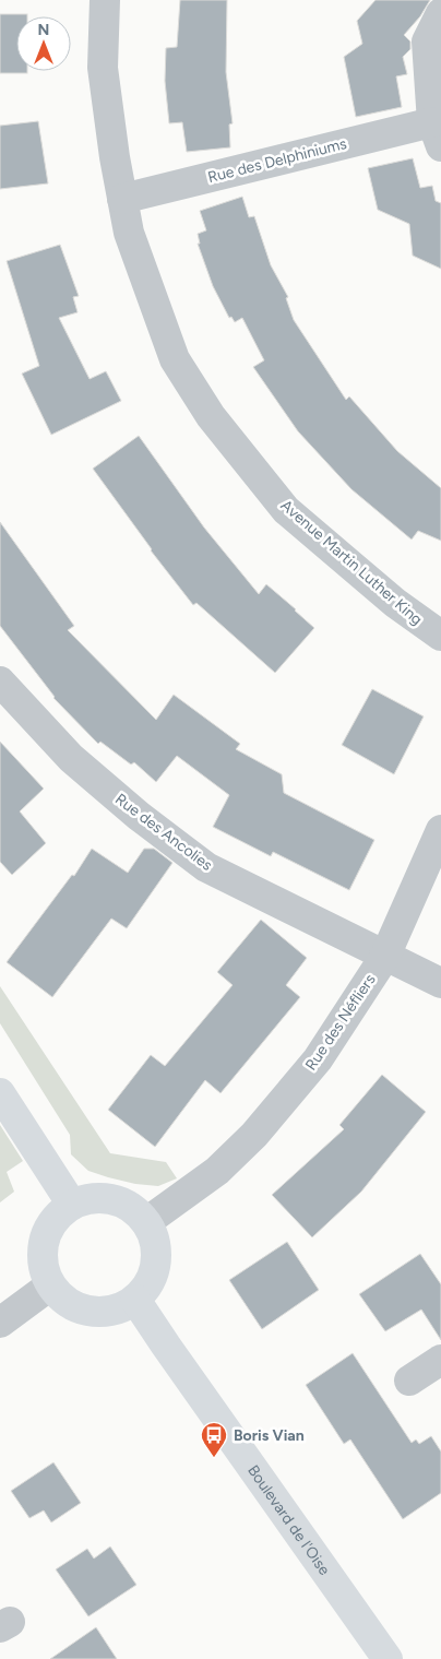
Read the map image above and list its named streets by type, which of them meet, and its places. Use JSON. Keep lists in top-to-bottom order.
{
  "streets": {
    "main road": ["Boulevard de l'Oise"],
    "street": [
      "Rue des Delphiniums",
      "Avenue Martin Luther King",
      "Rue des Ancolies",
      "Rue des Néfliers"
    ]
  },
  "crossings": [
    ["Rue des Delphiniums", "Avenue Martin Luther King"],
    ["Rue des Ancolies", "Rue des Néfliers"],
    ["Rue des Néfliers", "Boulevard de l'Oise"]
  ],
  "places": {
    "bus stop": ["Boris Vian"]
  },
  "north": "top"
}
